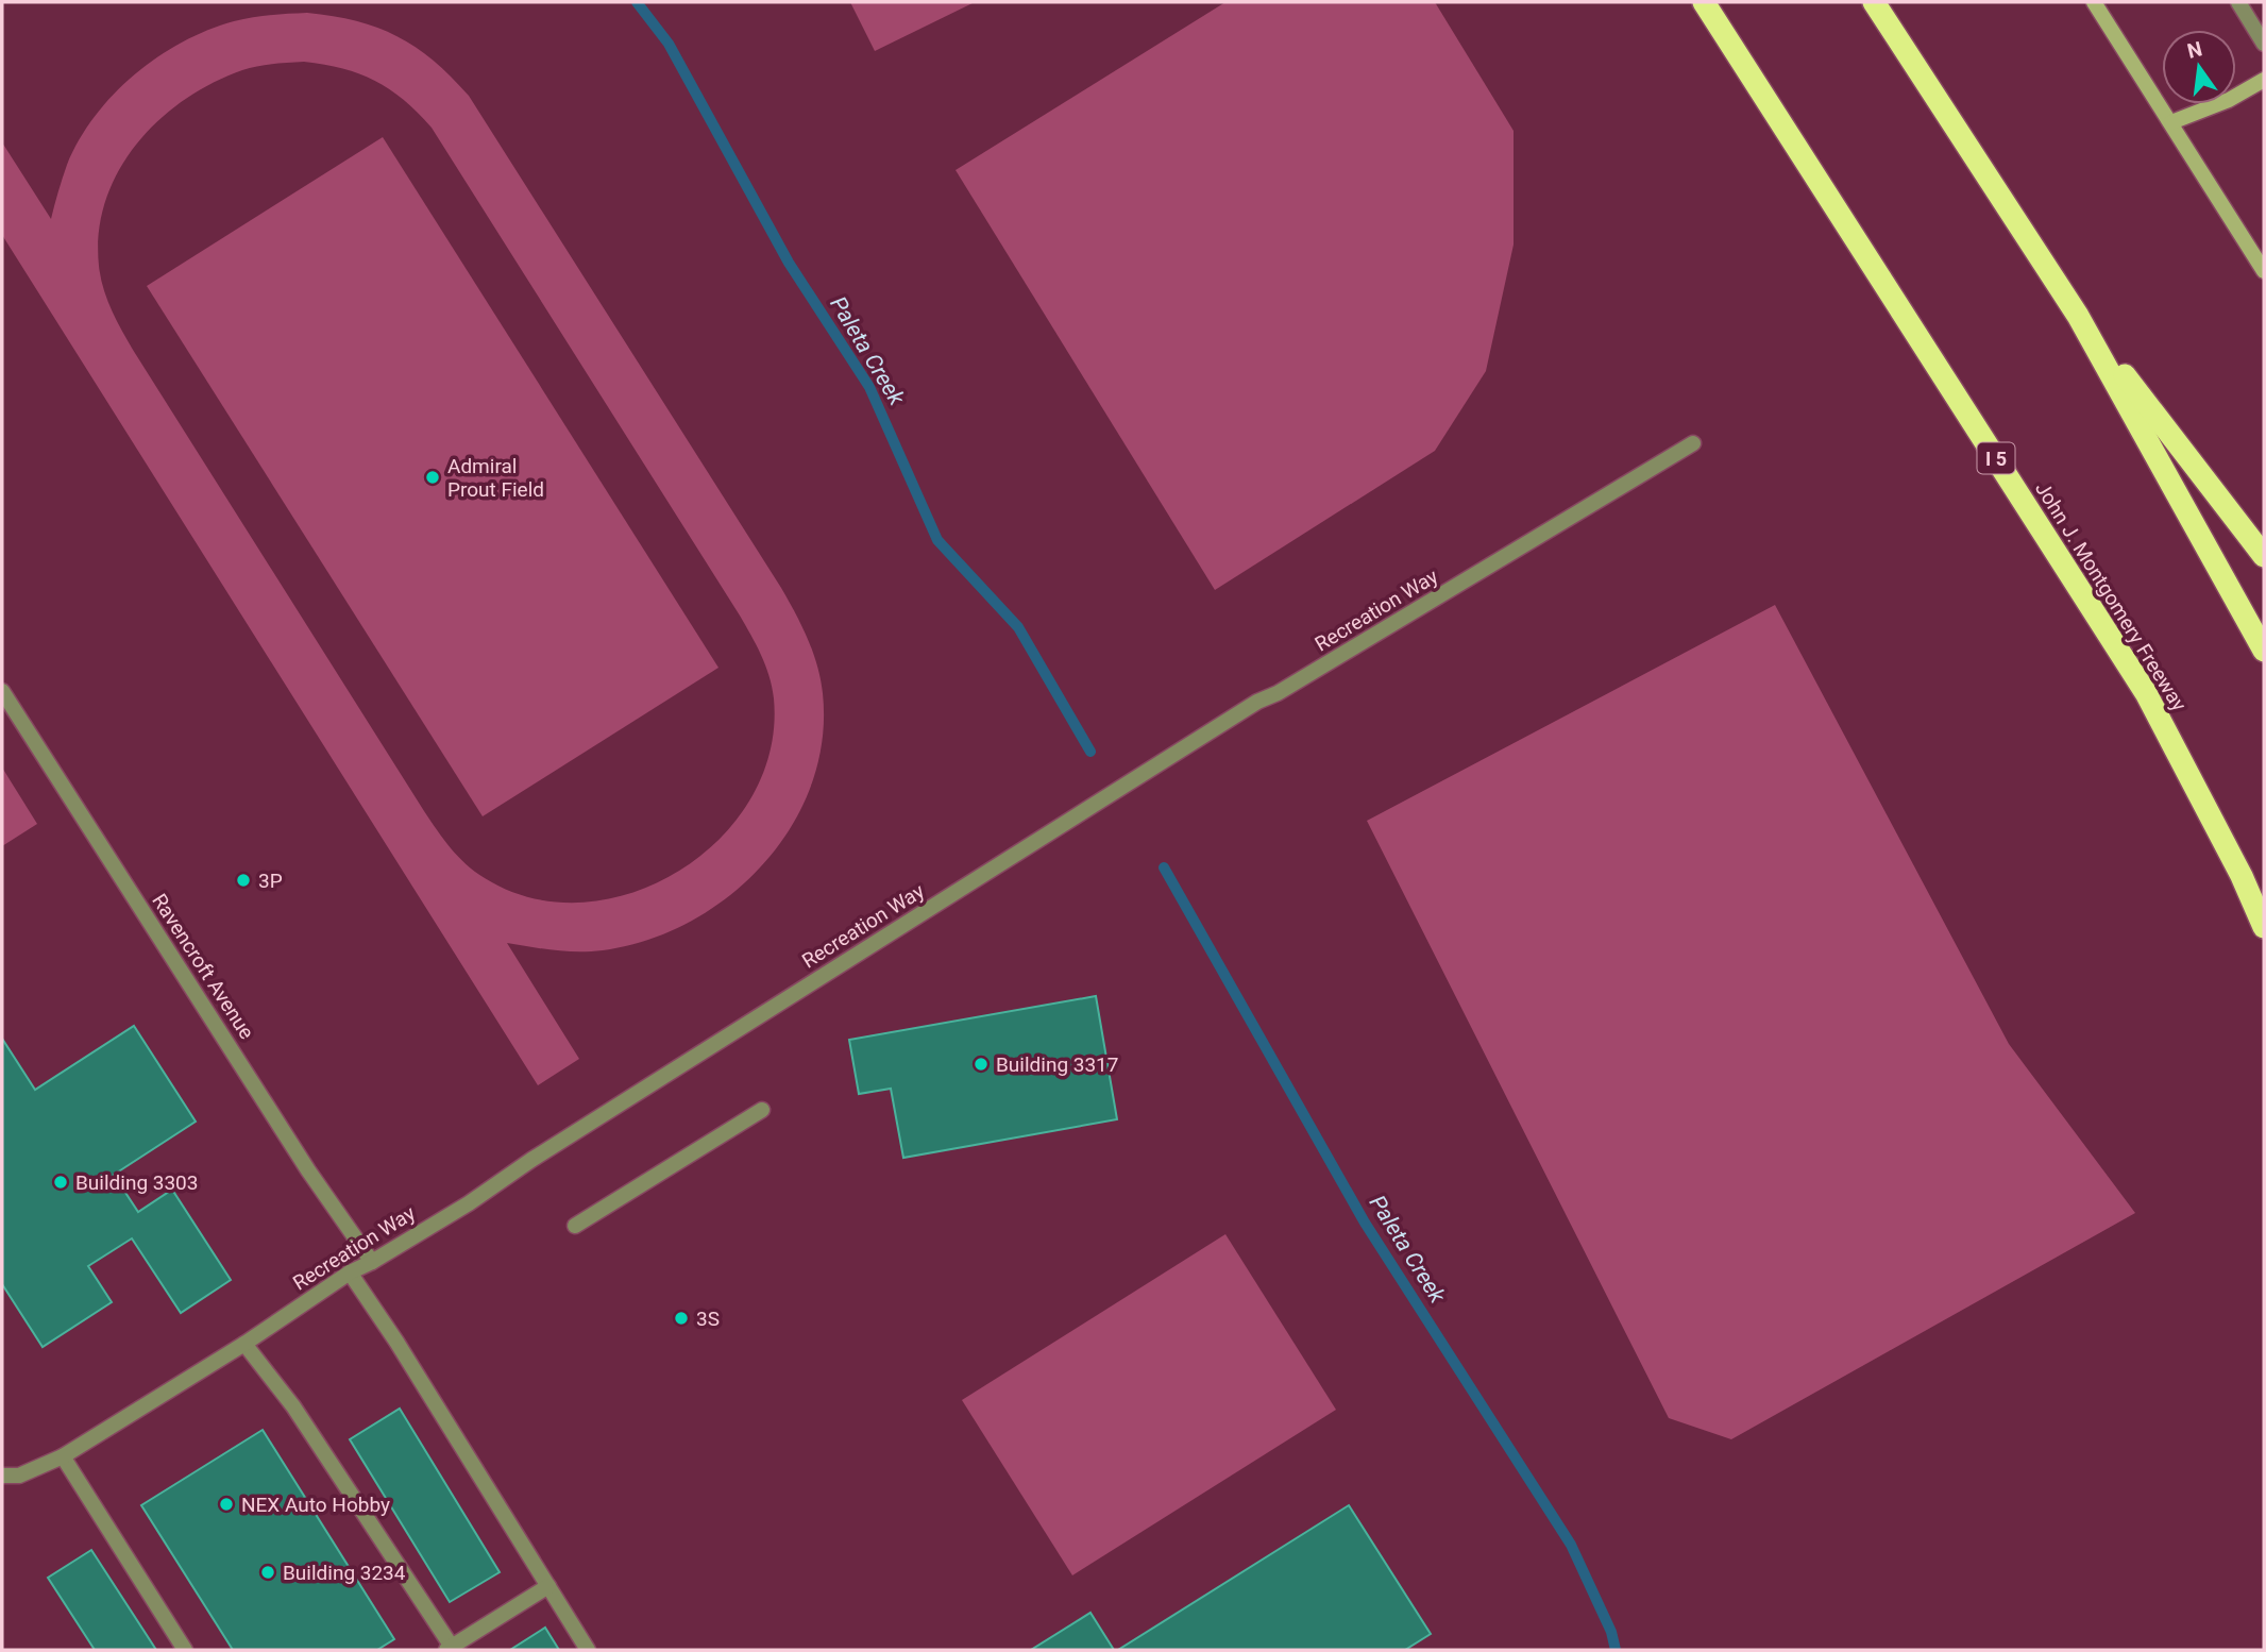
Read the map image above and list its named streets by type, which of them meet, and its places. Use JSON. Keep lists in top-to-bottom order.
{
  "streets": {
    "highway": ["I 5", "John J. Montgomery Freeway"],
    "street": ["Recreation Way", "Ravencroft Avenue"]
  },
  "crossings": [
    ["Recreation Way", "Ravencroft Avenue"]
  ],
  "water": ["Paleta Creek"],
  "places": [
    "Admiral Prout Field",
    "3P",
    "Building 3317",
    "Building 3303",
    "3S",
    "NEX Auto Hobby",
    "Building 3234"
  ],
  "north": "top"
}
